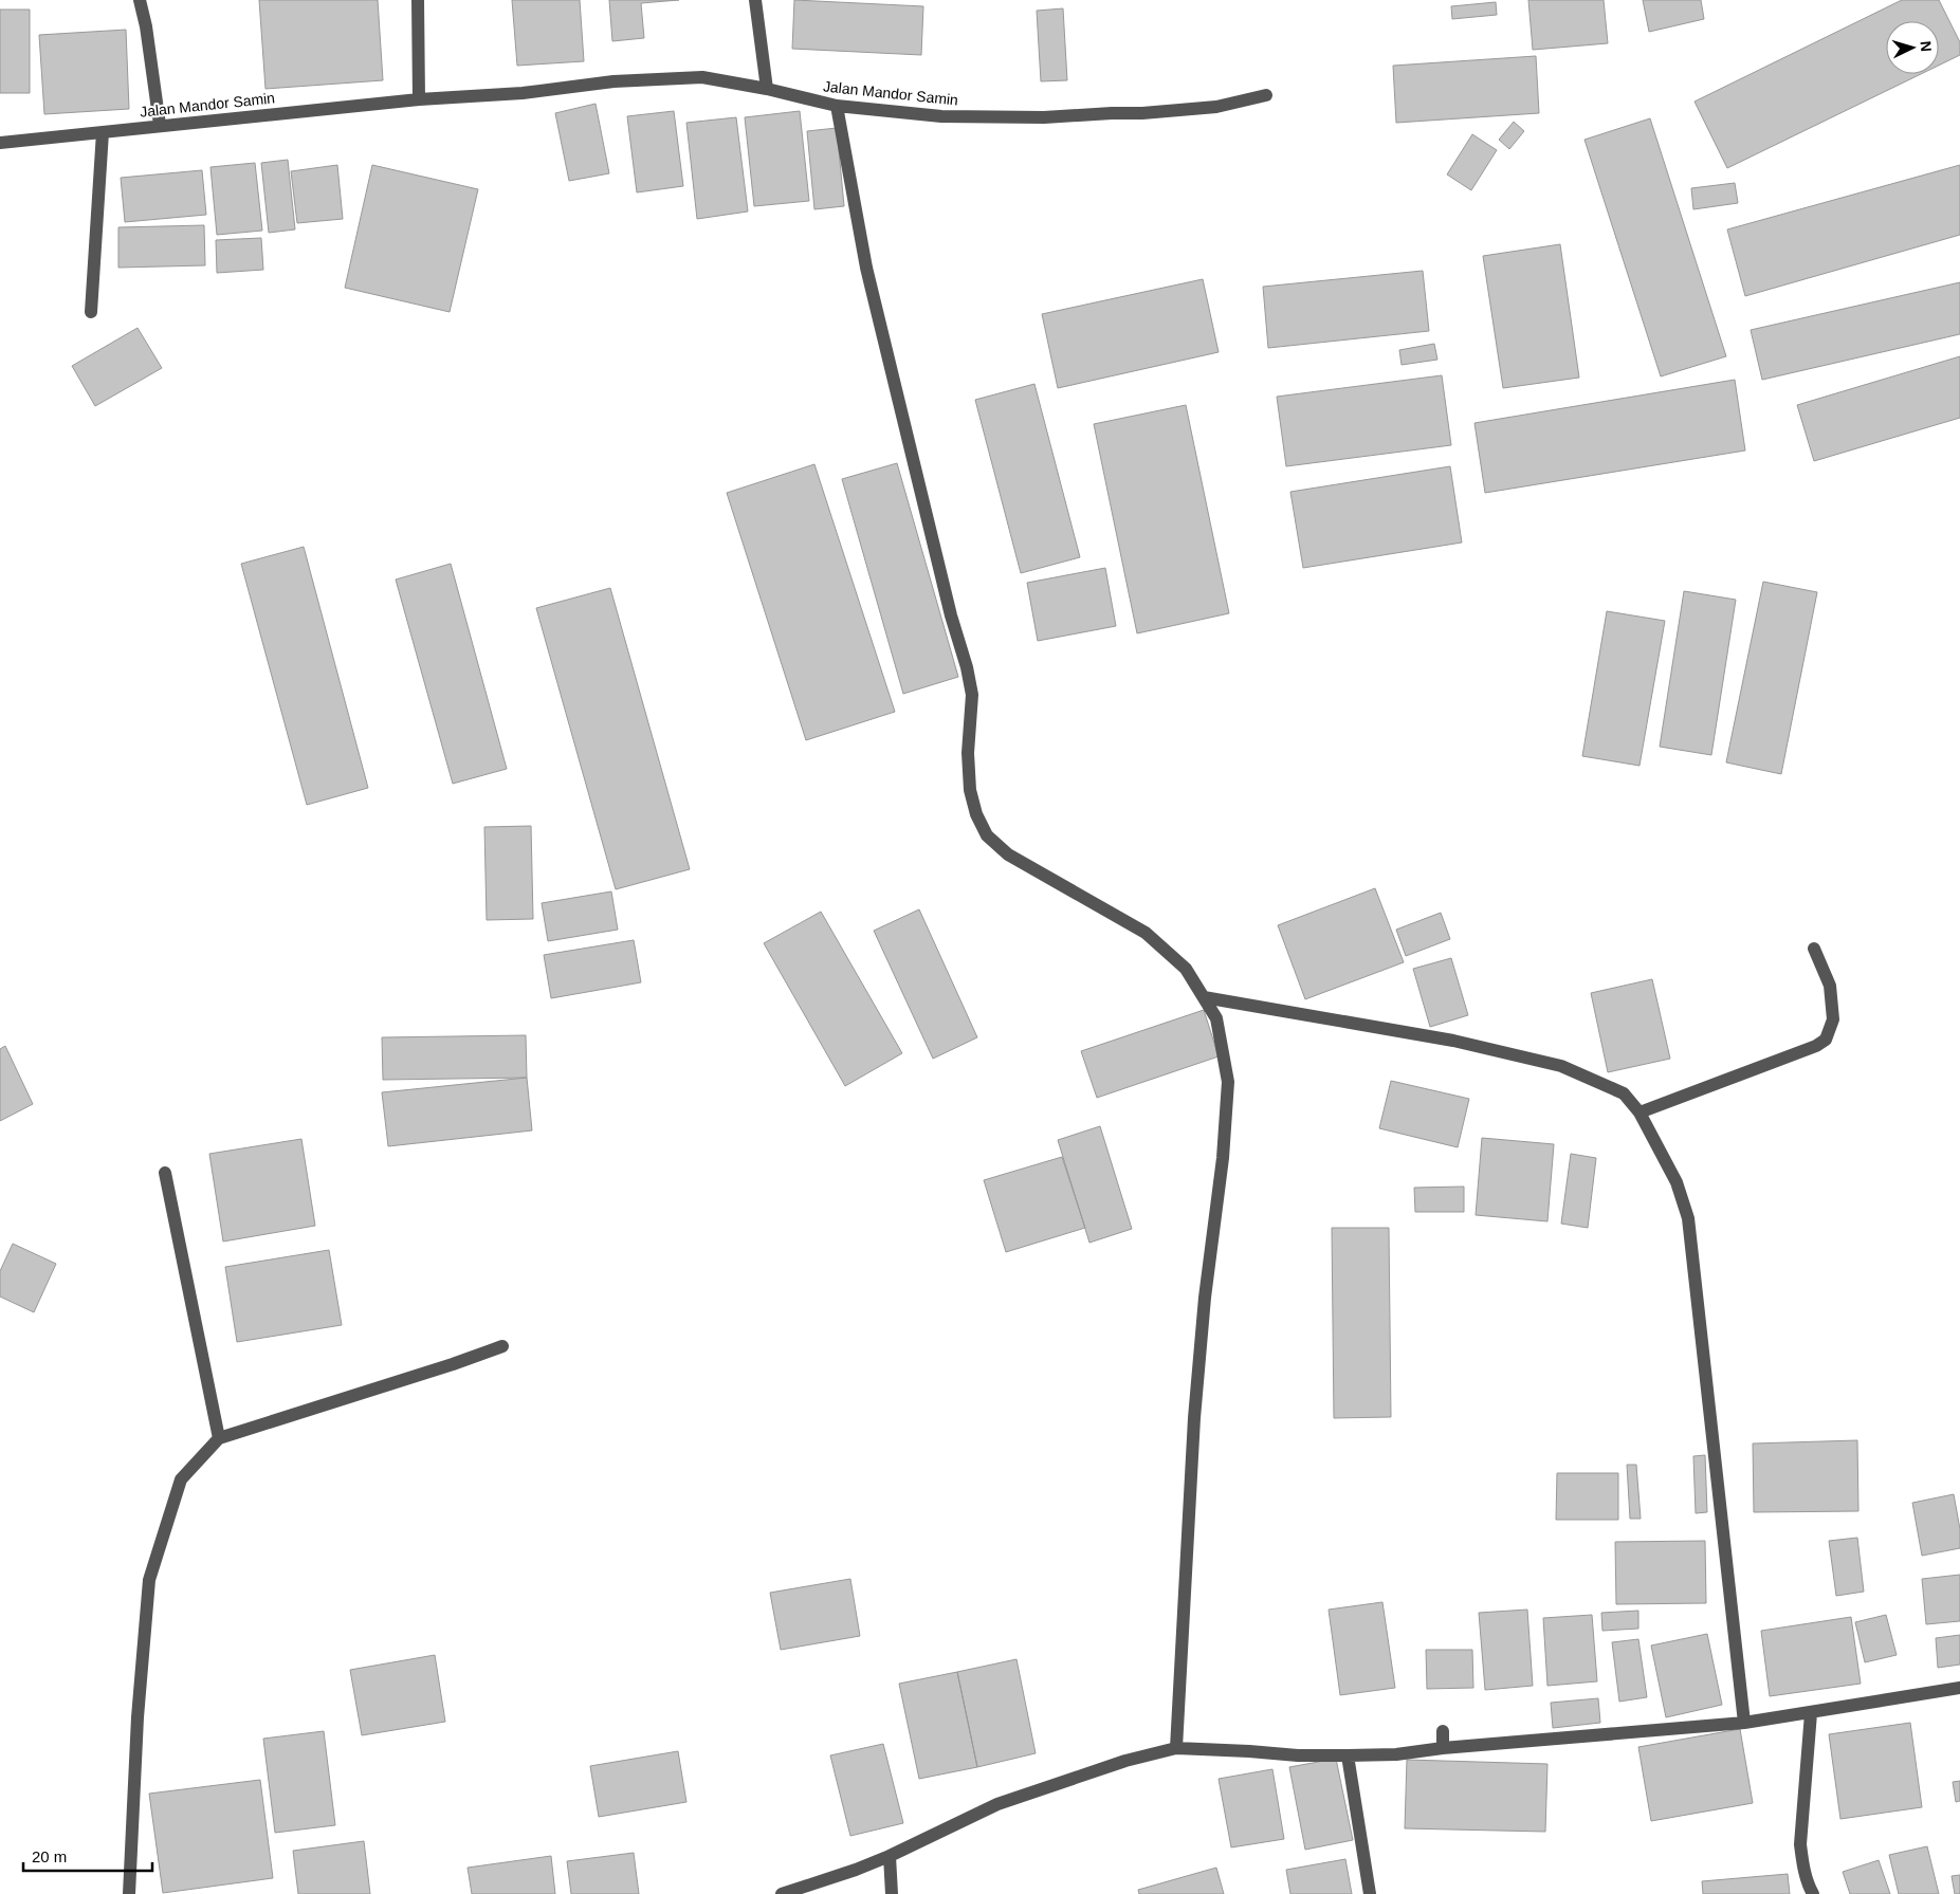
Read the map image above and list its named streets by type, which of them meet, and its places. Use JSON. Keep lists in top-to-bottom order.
{
  "streets": {
    "street": ["Jalan Mandor Samin"]
  },
  "scale_bar": "20 m",
  "north": "right"
}
